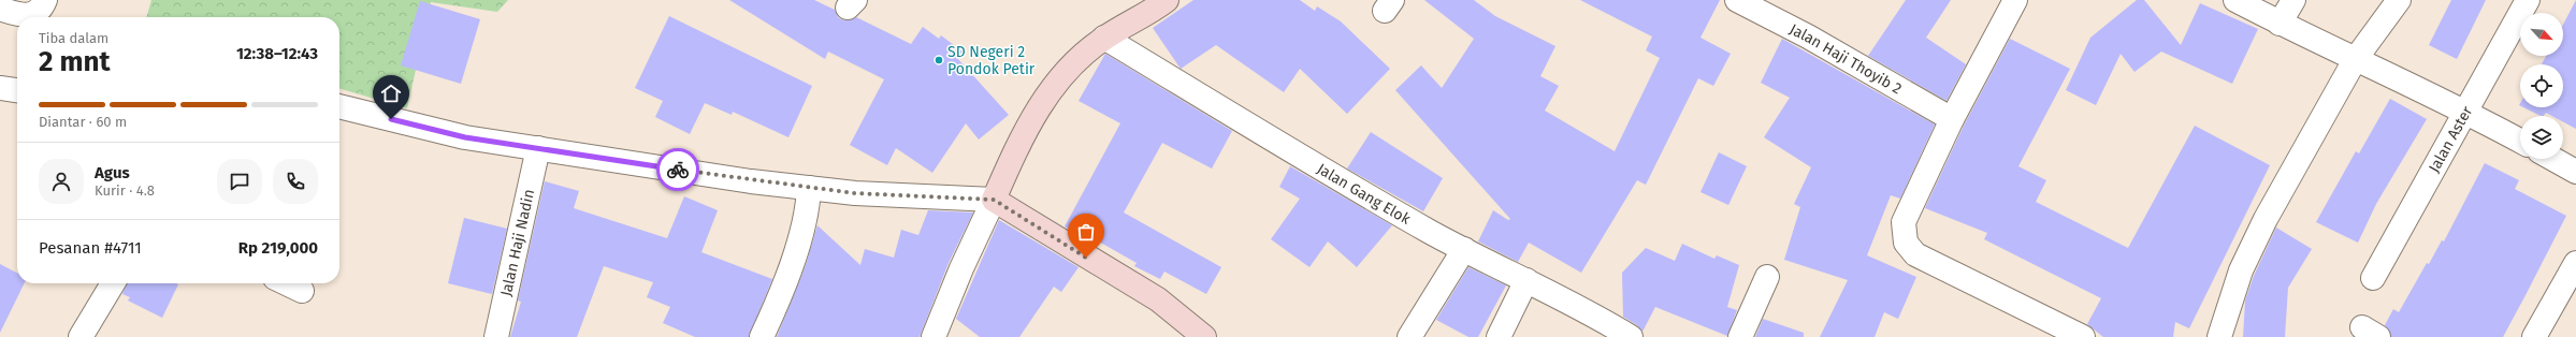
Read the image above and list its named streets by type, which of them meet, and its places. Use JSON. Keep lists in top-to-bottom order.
{
  "streets": {
    "street": [
      "Jalan Haji Thoyib 2",
      "Jalan Aster",
      "Jalan Gang Elok",
      "Jalan Haji Nadin"
    ]
  },
  "places": ["SD Negeri 2 Pondok Petir"],
  "north": "bottom right",
  "page": {
    "heading": ["2 mnt", "Tiba dalam", "12:38–12:43"],
    "panel": [
      "Agus",
      "Kurir · 4.8",
      "Pesanan #4711",
      "Rp 219,000"
    ],
    "bar": "Diantar · 60 m"
  }
}
